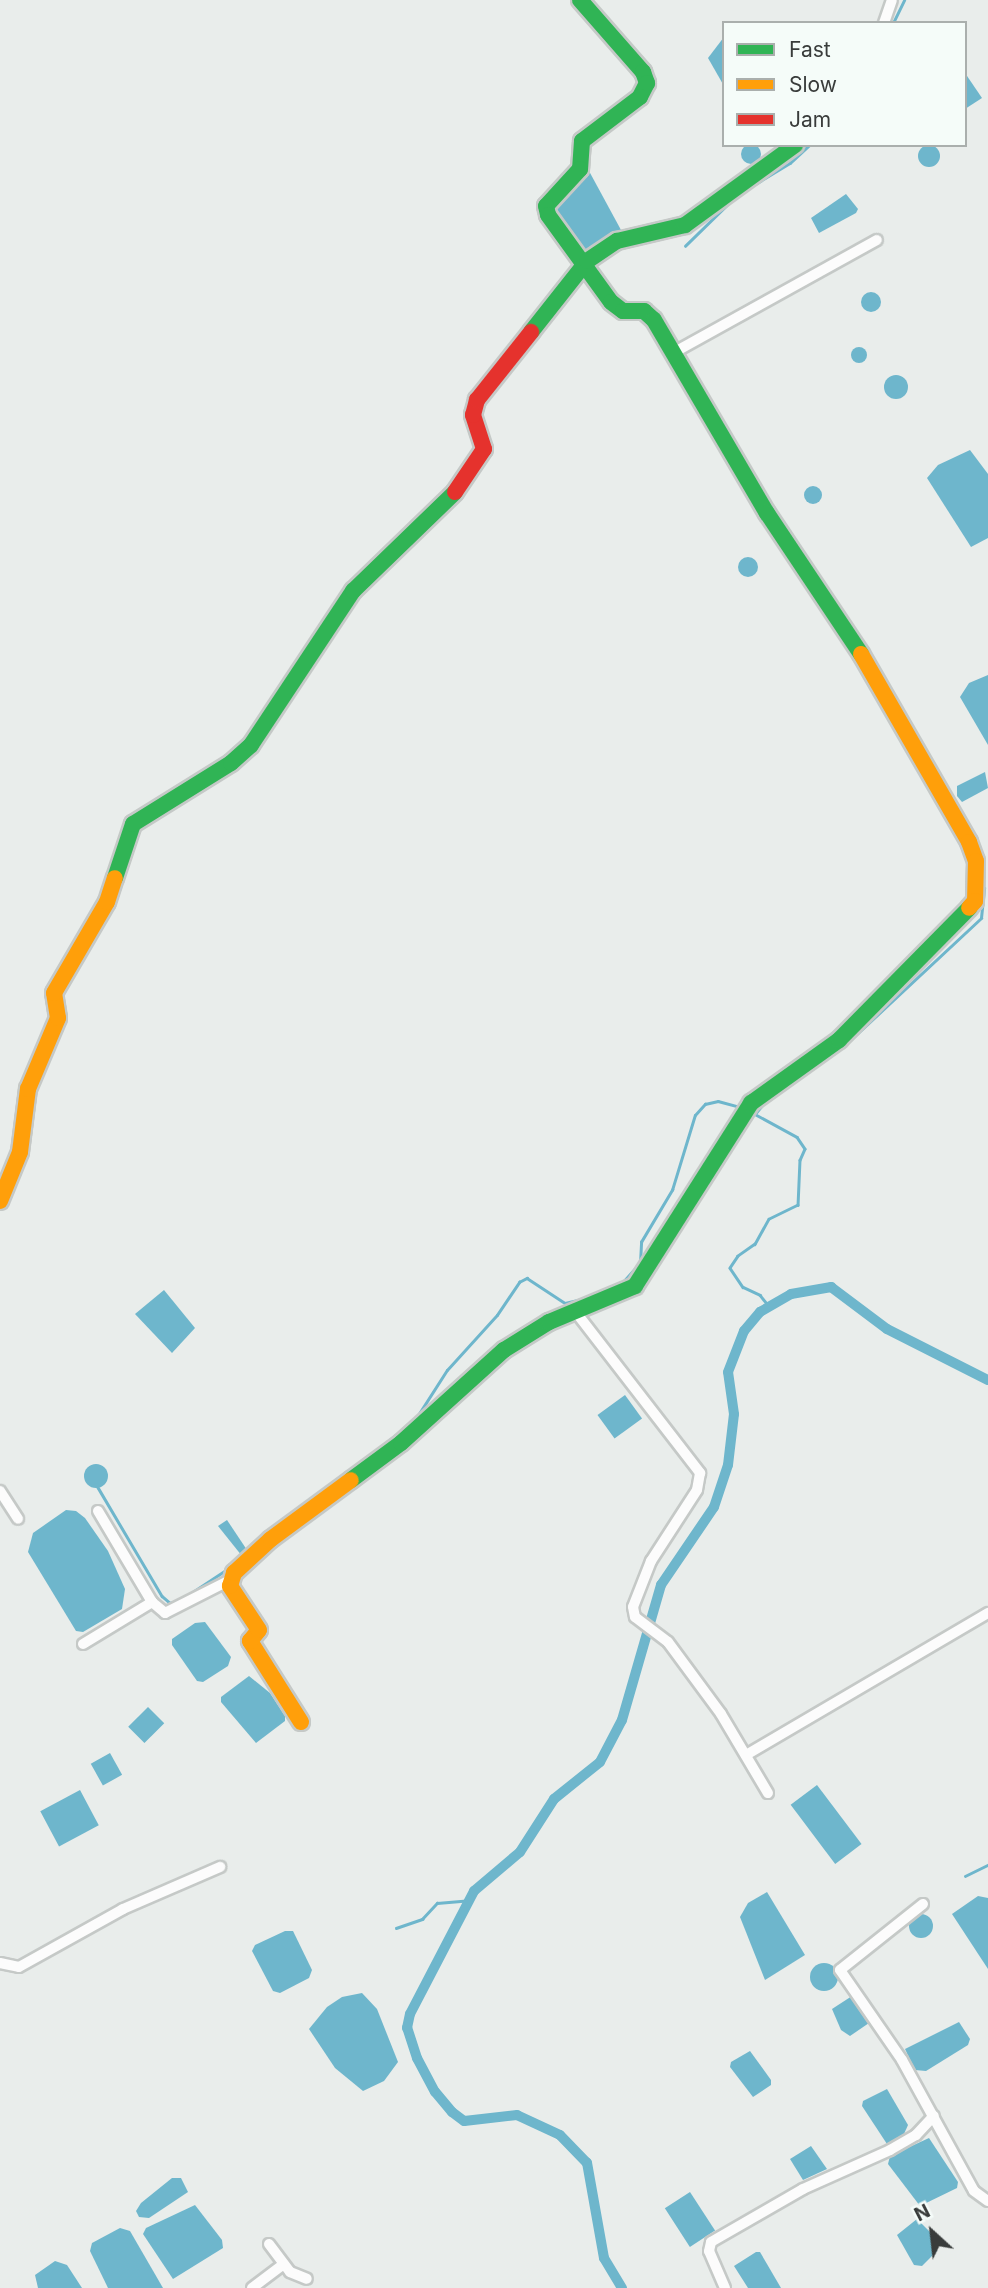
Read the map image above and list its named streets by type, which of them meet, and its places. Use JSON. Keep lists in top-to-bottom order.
{
  "legend": ["Fast", "Slow", "Jam"],
  "north": "top left"
}
